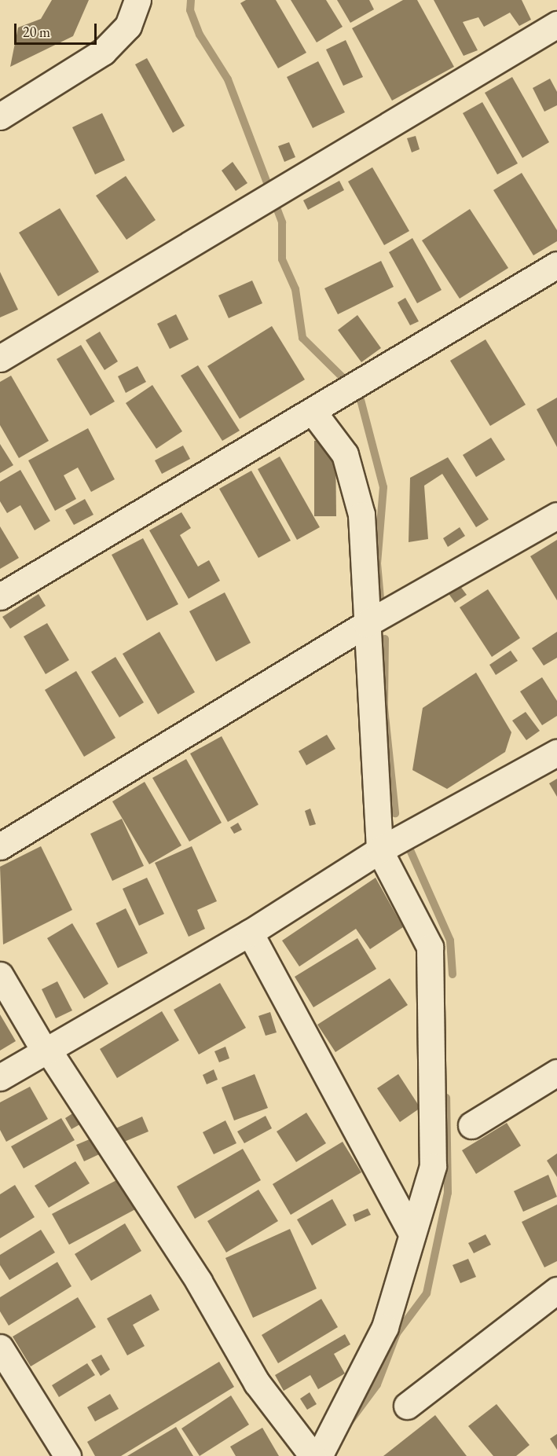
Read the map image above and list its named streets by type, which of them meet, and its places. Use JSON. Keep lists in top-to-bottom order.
{
  "scale_bar": "20 m"
}
